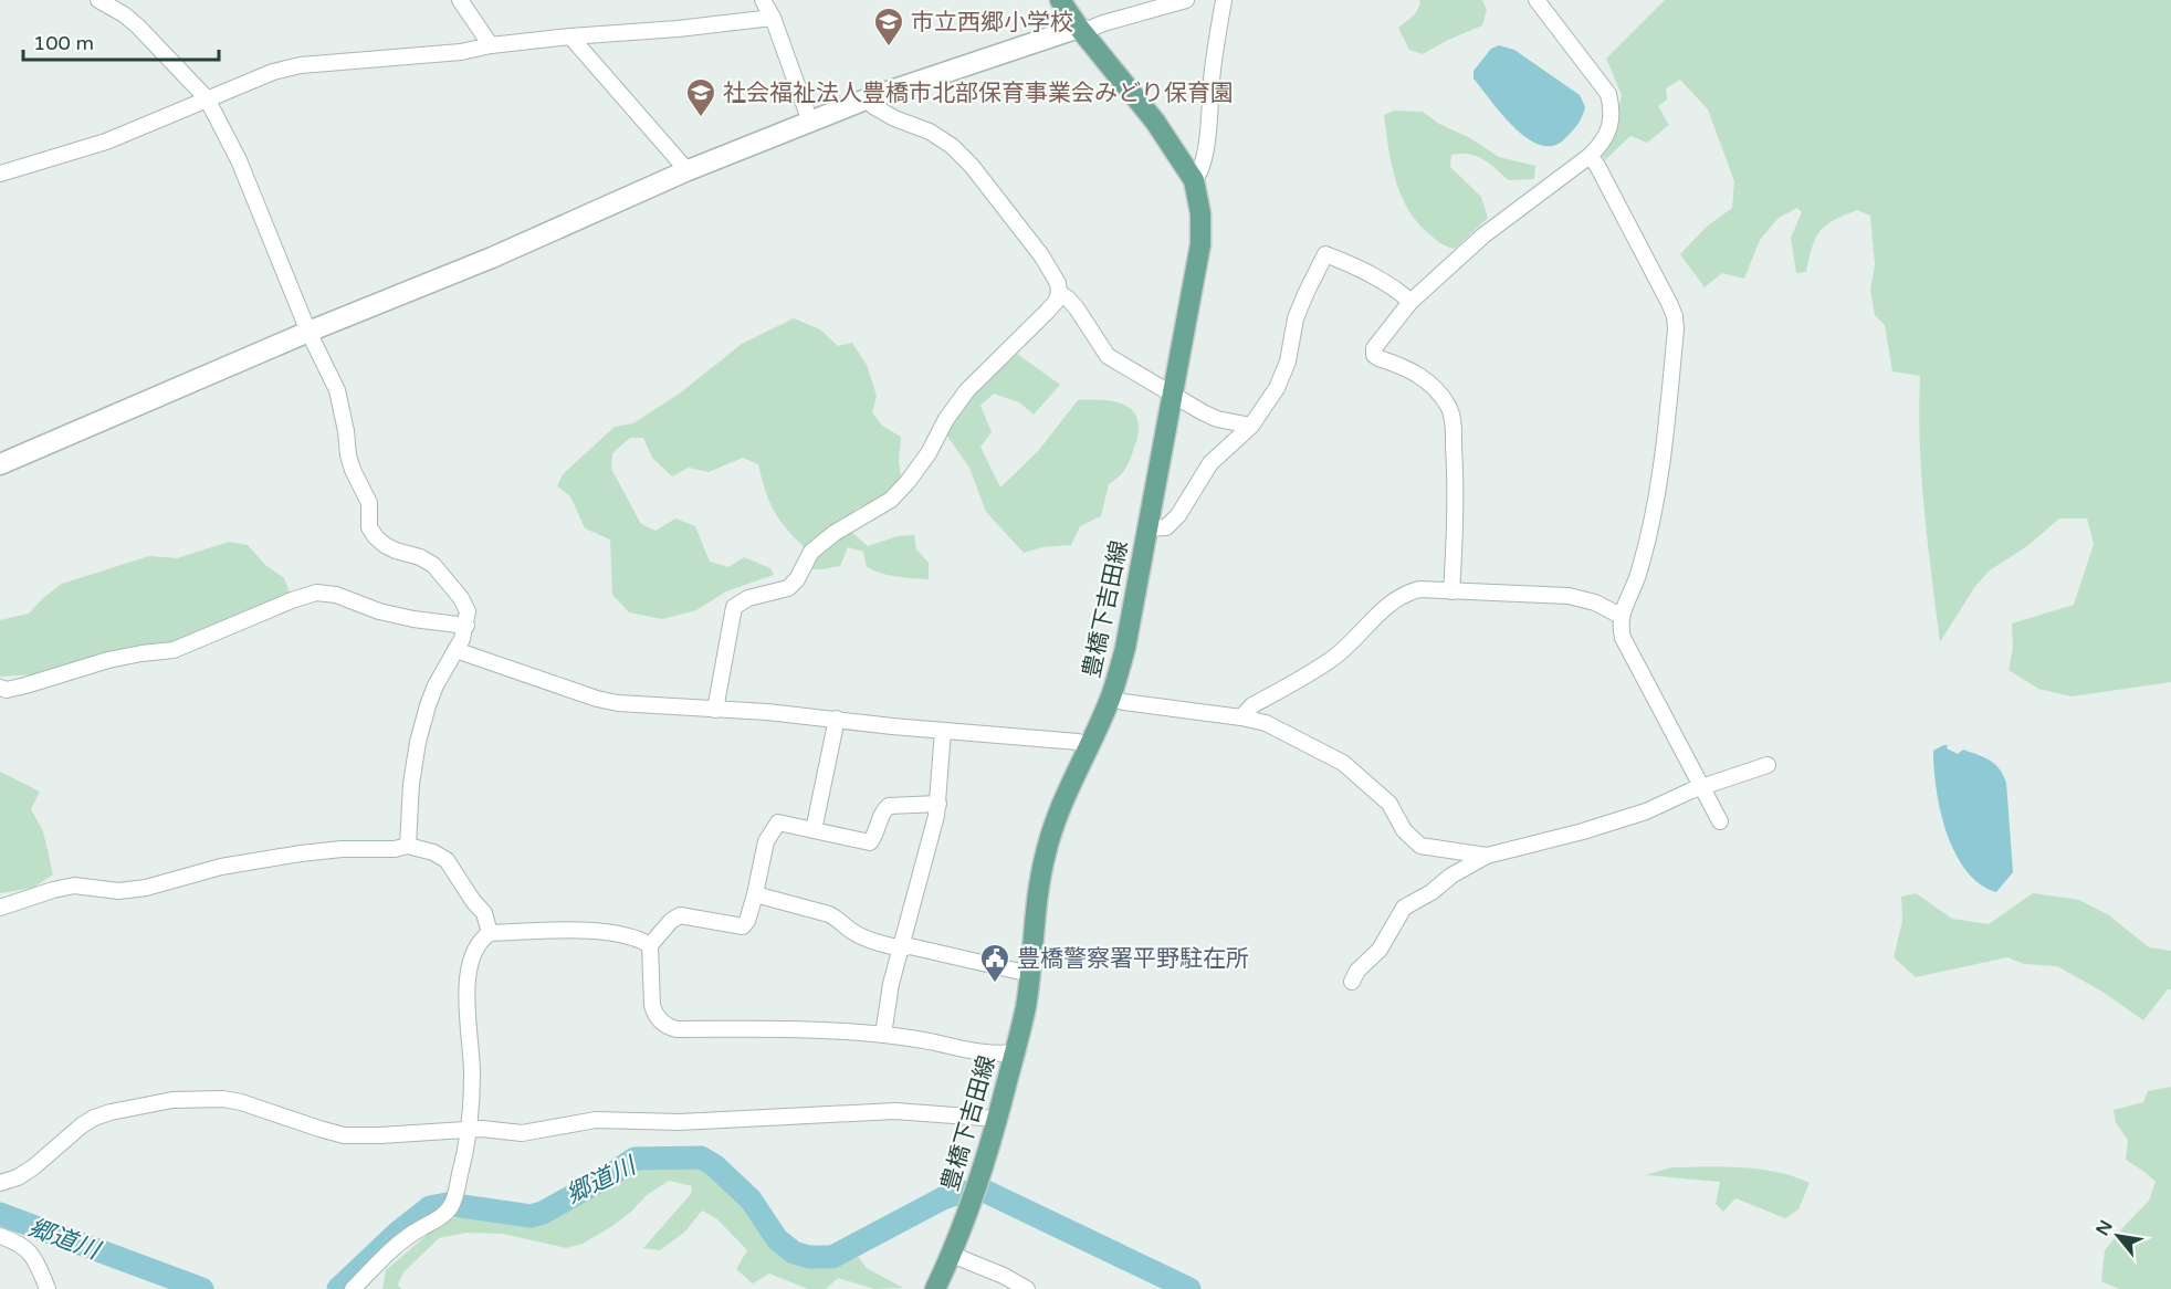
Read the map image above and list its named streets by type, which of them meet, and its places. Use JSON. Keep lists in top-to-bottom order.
{
  "streets": {
    "main road": ["豊橋下吉田線"]
  },
  "water": ["郷道川"],
  "places": {
    "school or university": ["市立西郷小学校", "社会福祉法人豊橋市北部保育事業会みどり保育園"],
    "public building": ["豊橋警察署平野駐在所"]
  },
  "scale_bar": "100 m",
  "north": "top left"
}
